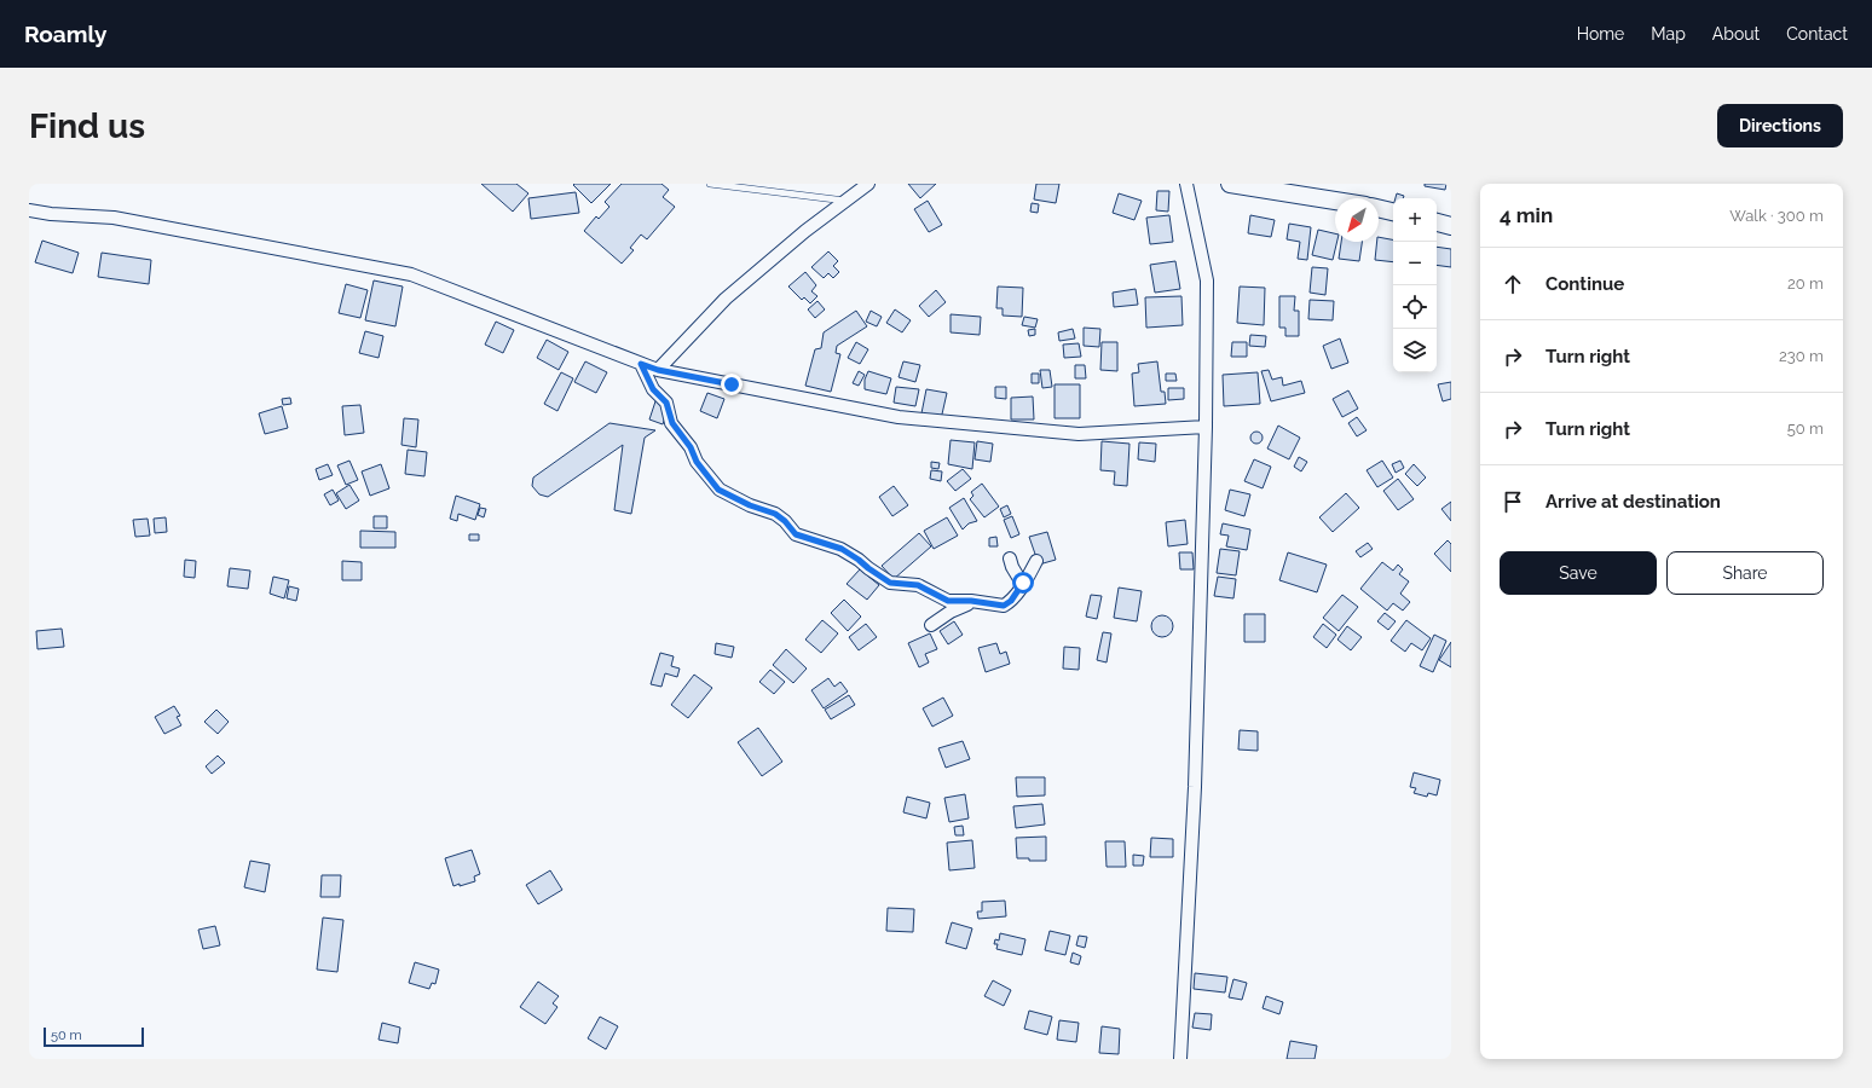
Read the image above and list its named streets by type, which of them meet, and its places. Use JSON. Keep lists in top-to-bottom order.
{
  "scale_bar": "50 m",
  "north": "bottom left",
  "page": {
    "header": "Roamly",
    "nav": [
      "Home",
      "Map",
      "About",
      "Contact"
    ],
    "buttons": [
      "Directions",
      ["Save", "Share"]
    ],
    "title": "Find us",
    "heading": ["4 min", "Walk · 300 m"],
    "map_buttons": ["+", "−"],
    "list": [
      ["Continue", "20 m"],
      ["Turn right", "230 m"],
      ["Turn right", "50 m"],
      "Arrive at destination"
    ],
    "scale": "50 m"
  }
}
